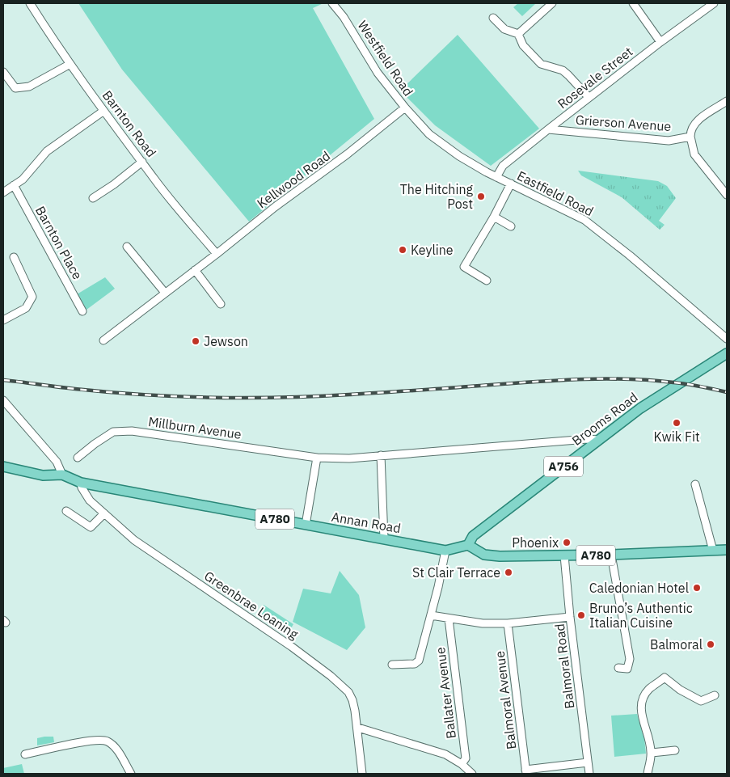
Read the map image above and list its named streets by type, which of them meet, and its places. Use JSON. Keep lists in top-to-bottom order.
{
  "streets": {
    "main road": [
      "Brooms Road",
      "A756",
      "A780",
      "Annan Road"
    ],
    "street": [
      "Westfield Road",
      "Rosevale Street",
      "Grierson Avenue",
      "Barnton Road",
      "Kellwood Road",
      "Eastfield Road",
      "Barnton Place",
      "Millburn Avenue",
      "Greenbrae Loaning",
      "Balmoral Road",
      "Ballater Avenue",
      "Balmoral Avenue"
    ]
  },
  "crossings": [
    ["Westfield Road", "Kellwood Road"],
    ["Westfield Road", "Eastfield Road"],
    ["Rosevale Street", "Grierson Avenue"],
    ["Rosevale Street", "Eastfield Road"],
    ["Barnton Road", "Kellwood Road"],
    ["Kellwood Road", "Eastfield Road"],
    ["Brooms Road", "Millburn Avenue"],
    ["Brooms Road", "A780"],
    ["Brooms Road", "Annan Road"],
    ["A780", "Annan Road"],
    ["A780", "Balmoral Road"],
    ["Annan Road", "Greenbrae Loaning"]
  ],
  "places": [
    "The Hitching Post",
    "Keyline",
    "Jewson",
    "Kwik Fit",
    "Phoenix",
    "St Clair Terrace",
    "Caledonian Hotel",
    "Bruno’s Authentic Italian Cuisine",
    "Balmoral"
  ]
}
